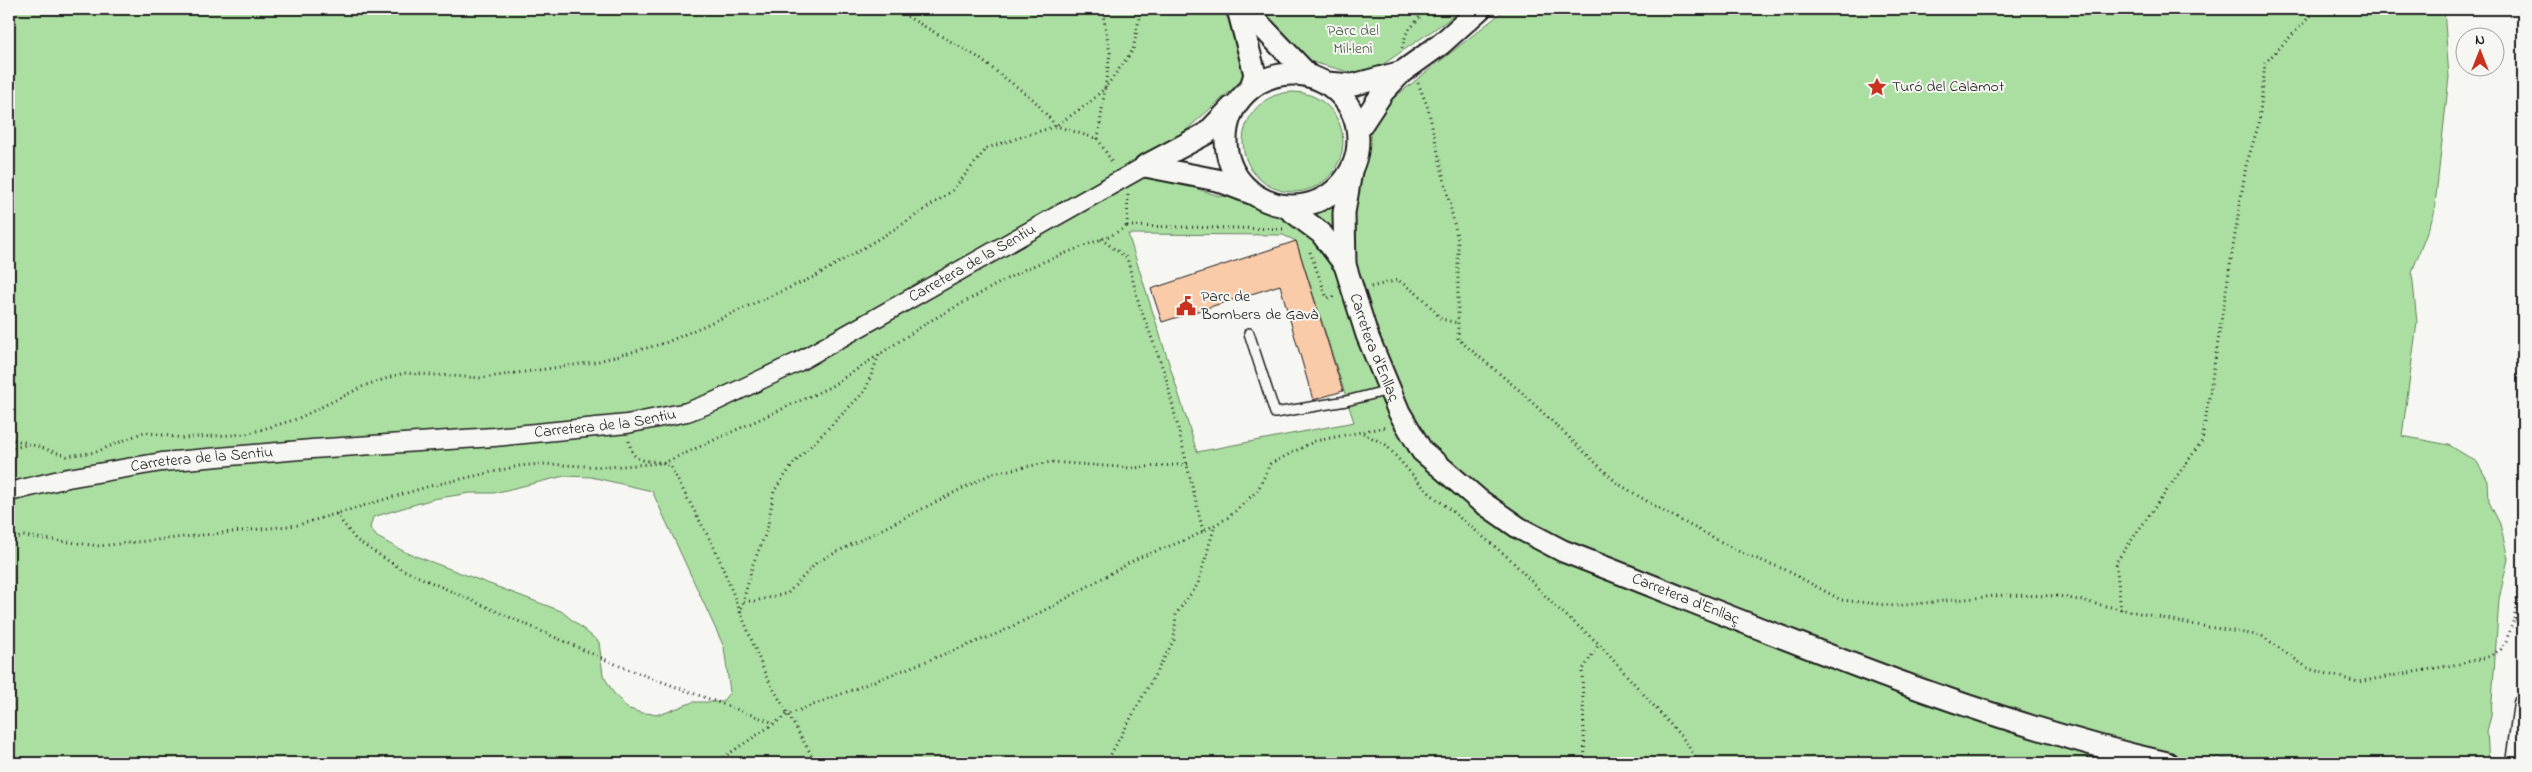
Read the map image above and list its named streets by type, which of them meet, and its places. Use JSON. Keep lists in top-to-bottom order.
{
  "streets": {
    "street": ["Carretera de la Sentiu", "Carretera d'Enllaç"]
  },
  "crossings": [
    ["Carretera de la Sentiu", "Carretera d'Enllaç"]
  ],
  "parks": ["Parc del Mil·leni"],
  "places": {
    "place": ["Turó del Calamot"],
    "public building": ["Parc de Bombers de Gavà"]
  },
  "north": "top"
}
